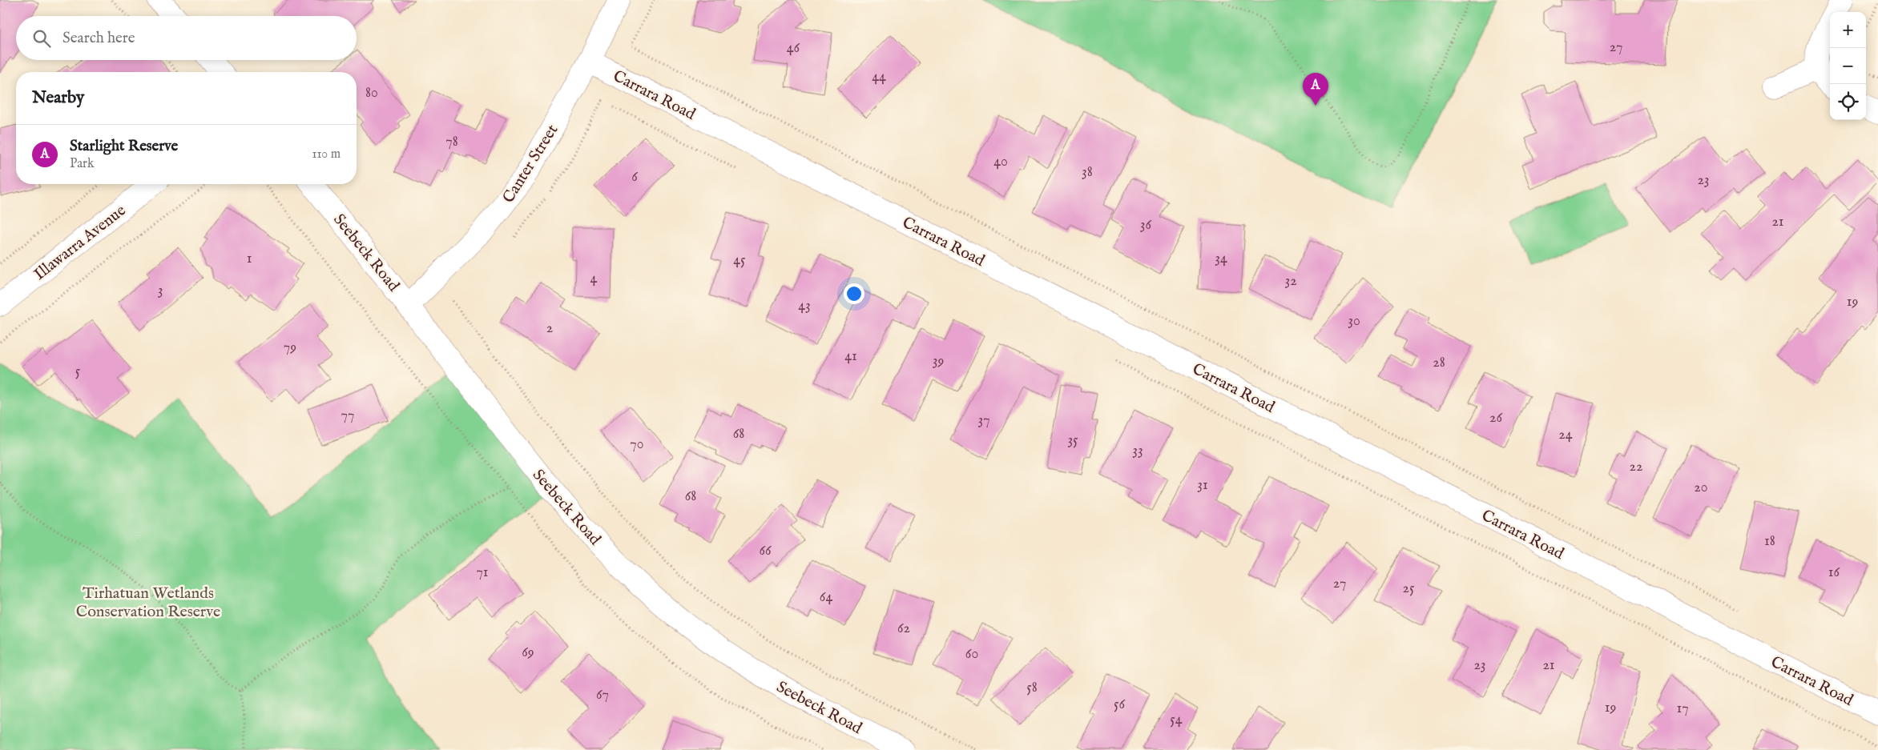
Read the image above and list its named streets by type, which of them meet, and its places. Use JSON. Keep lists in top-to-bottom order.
{
  "streets": {
    "street": [
      "Carrara Road",
      "Canter Street",
      "Illawarra Avenue",
      "Seebeck Road"
    ]
  },
  "crossings": [
    ["Carrara Road", "Canter Street"],
    ["Canter Street", "Seebeck Road"]
  ],
  "parks": ["Tirhatuan Wetlands Conservation Reserve"],
  "house_numbers": [
    "27",
    "46",
    "44",
    "80",
    "78",
    "40",
    "38",
    "6",
    "23",
    "21",
    "36",
    "1",
    "34",
    "45",
    "4",
    "32",
    "3",
    "19",
    "43",
    "30",
    "2",
    "79",
    "41",
    "39",
    "28",
    "5",
    "77",
    "26",
    "37",
    "68",
    "24",
    "35",
    "70",
    "33",
    "22",
    "31",
    "20",
    "68",
    "18",
    "66",
    "71",
    "16",
    "27",
    "25",
    "64",
    "62",
    "69",
    "60",
    "23",
    "21",
    "58",
    "67",
    "56",
    "19",
    "17",
    "54"
  ],
  "page": {
    "map_buttons": ["+", "−"],
    "search": "Search here",
    "heading": "Nearby",
    "pins": "A",
    "list": [
      {
        "mark": "A",
        "name": "Starlight Reserve",
        "note": "Park",
        "value": "110 m"
      }
    ]
  }
}
